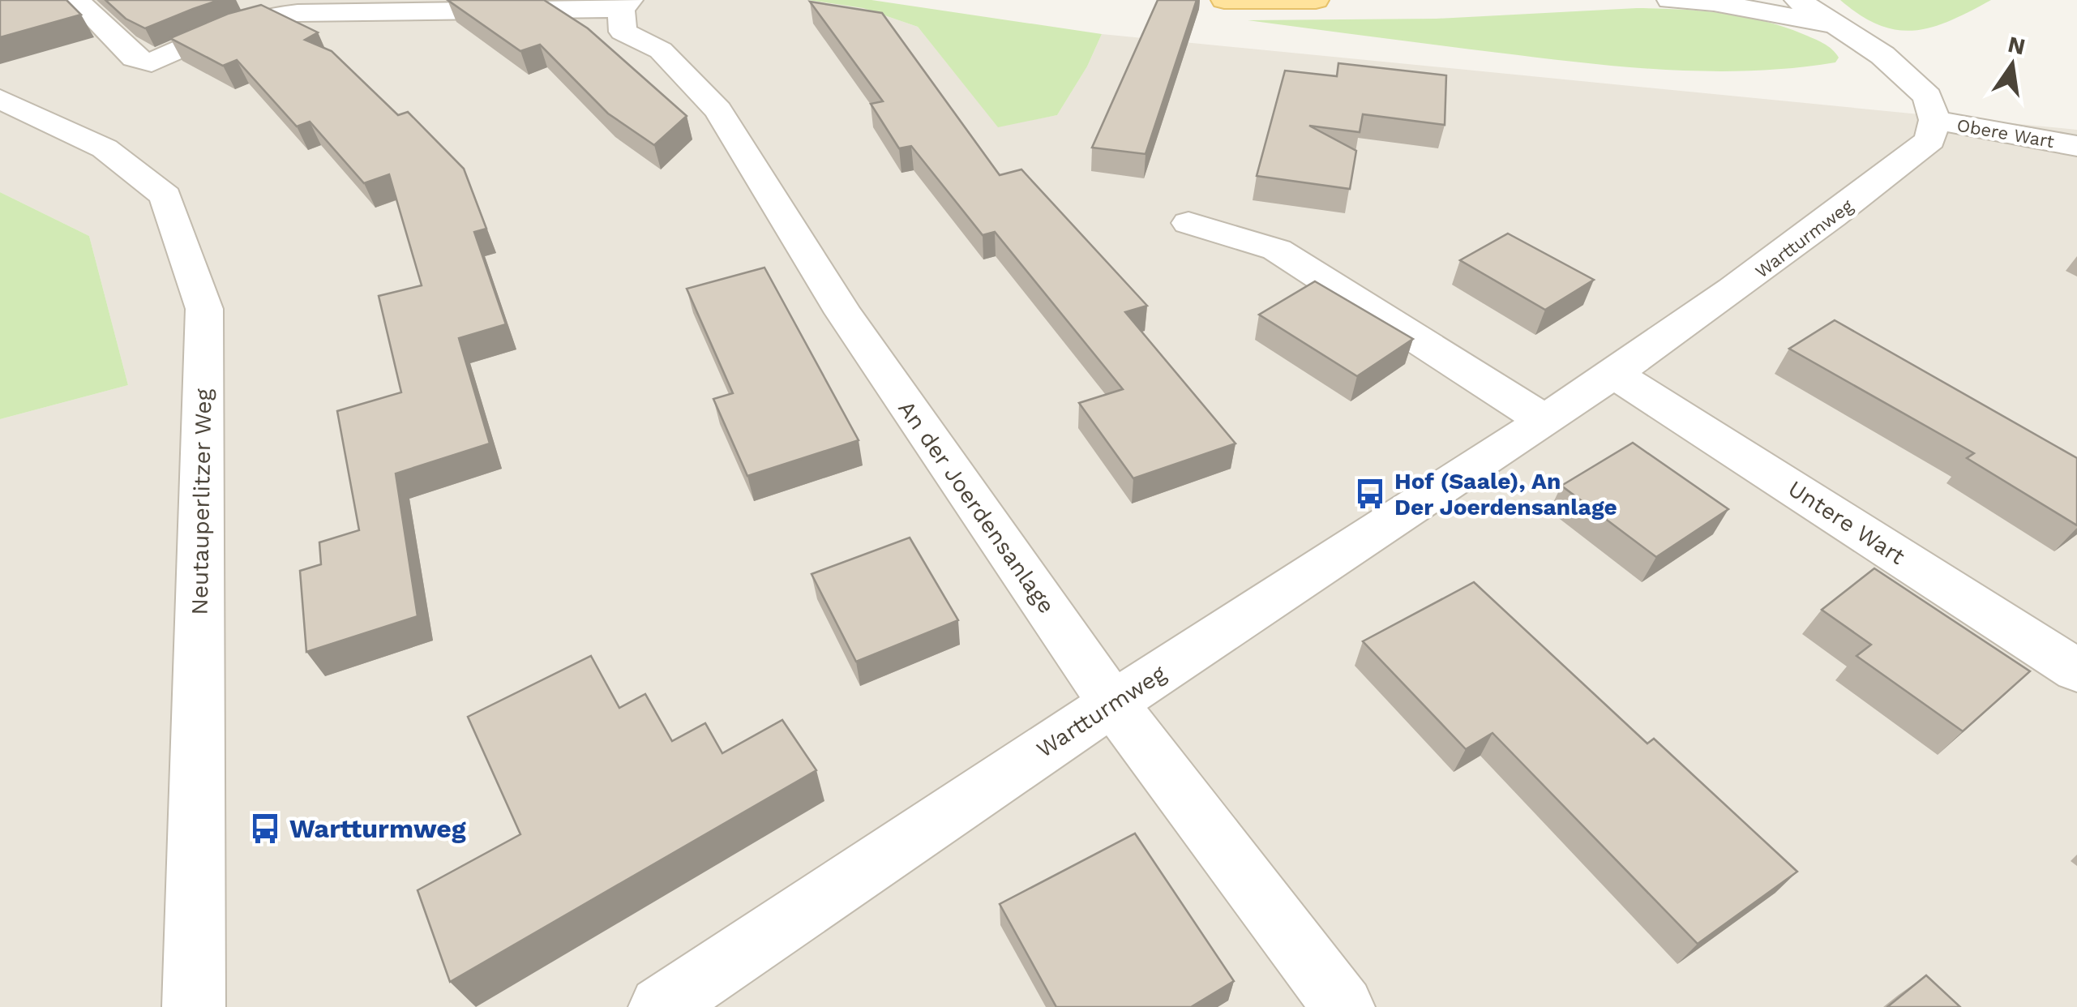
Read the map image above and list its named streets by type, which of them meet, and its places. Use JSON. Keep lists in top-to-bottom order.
{
  "streets": {
    "street": [
      "Obere Wart",
      "Wartturmweg",
      "Neutauperlitzer Weg",
      "An der Joerdensanlage",
      "Untere Wart"
    ]
  },
  "crossings": [
    ["Obere Wart", "Wartturmweg"],
    ["Wartturmweg", "An der Joerdensanlage"],
    ["Wartturmweg", "Untere Wart"]
  ],
  "places": {
    "bus stop": ["Hof (Saale), An Der Joerdensanlage", "Wartturmweg"]
  },
  "north": "top"
}
